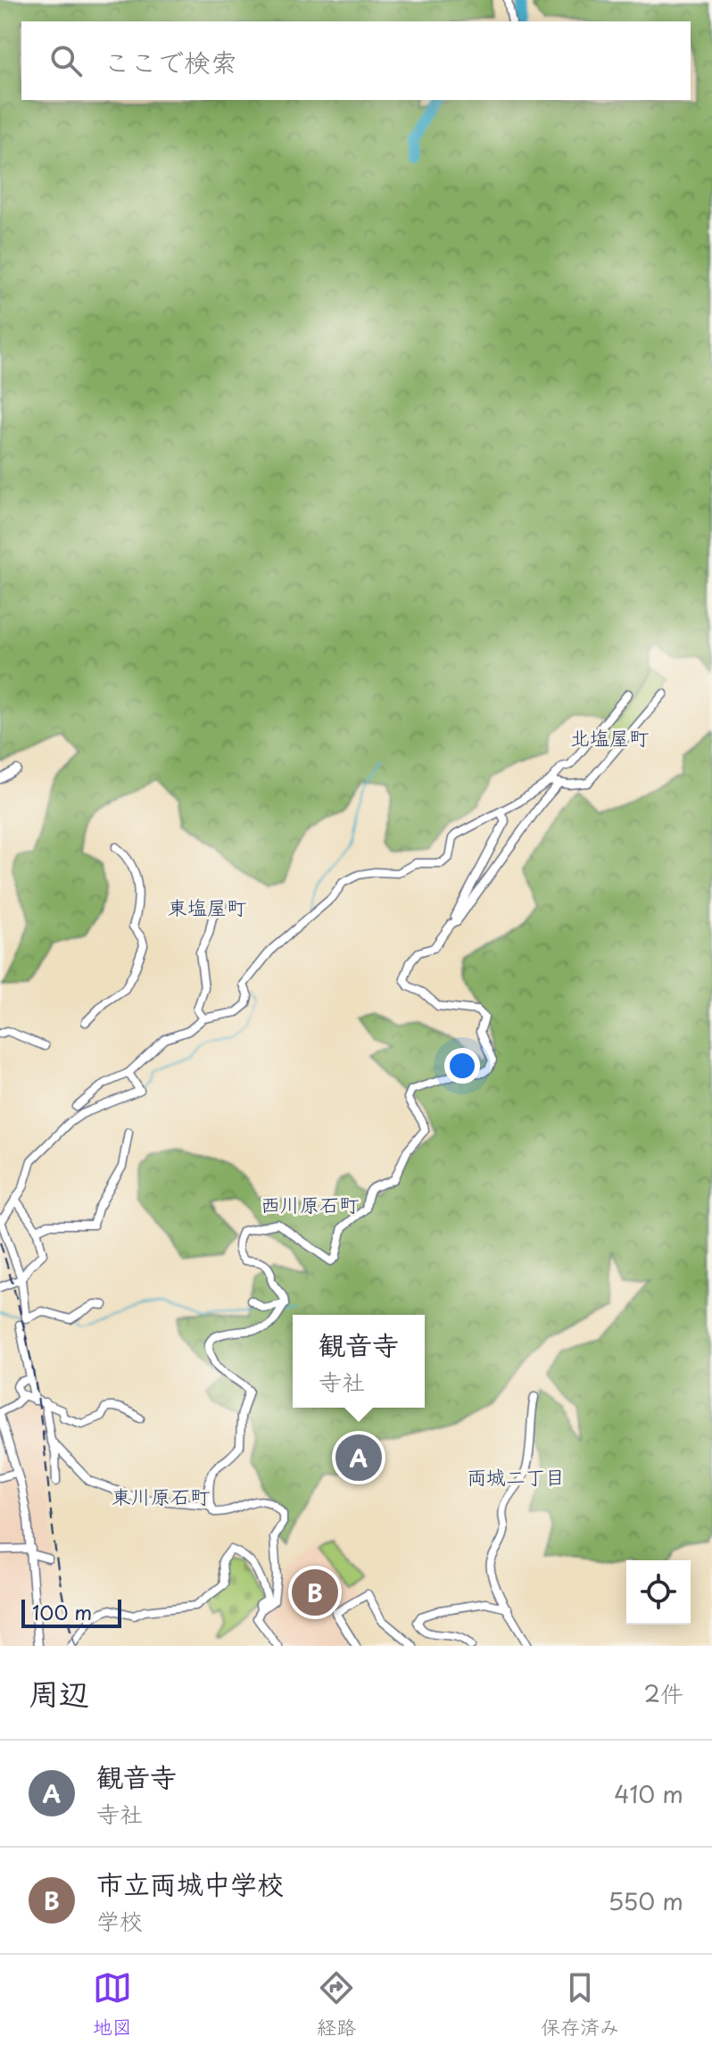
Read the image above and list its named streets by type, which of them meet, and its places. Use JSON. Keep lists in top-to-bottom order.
{
  "districts": [
    "北塩屋町",
    "東塩屋町",
    "西川原石町",
    "両城二丁目",
    "東川原石町"
  ],
  "scale_bar": "100 m",
  "page": {
    "search": "ここで検索",
    "popup": ["観音寺", "寺社"],
    "pins": ["A", "B"],
    "scale": "100 m",
    "heading": ["周辺", "2件"],
    "list": [
      {
        "mark": "A",
        "name": "観音寺",
        "note": "寺社",
        "value": "410 m"
      },
      {
        "mark": "B",
        "name": "市立両城中学校",
        "note": "学校",
        "value": "550 m"
      }
    ],
    "nav": ["地図", "経路", "保存済み"]
  }
}
